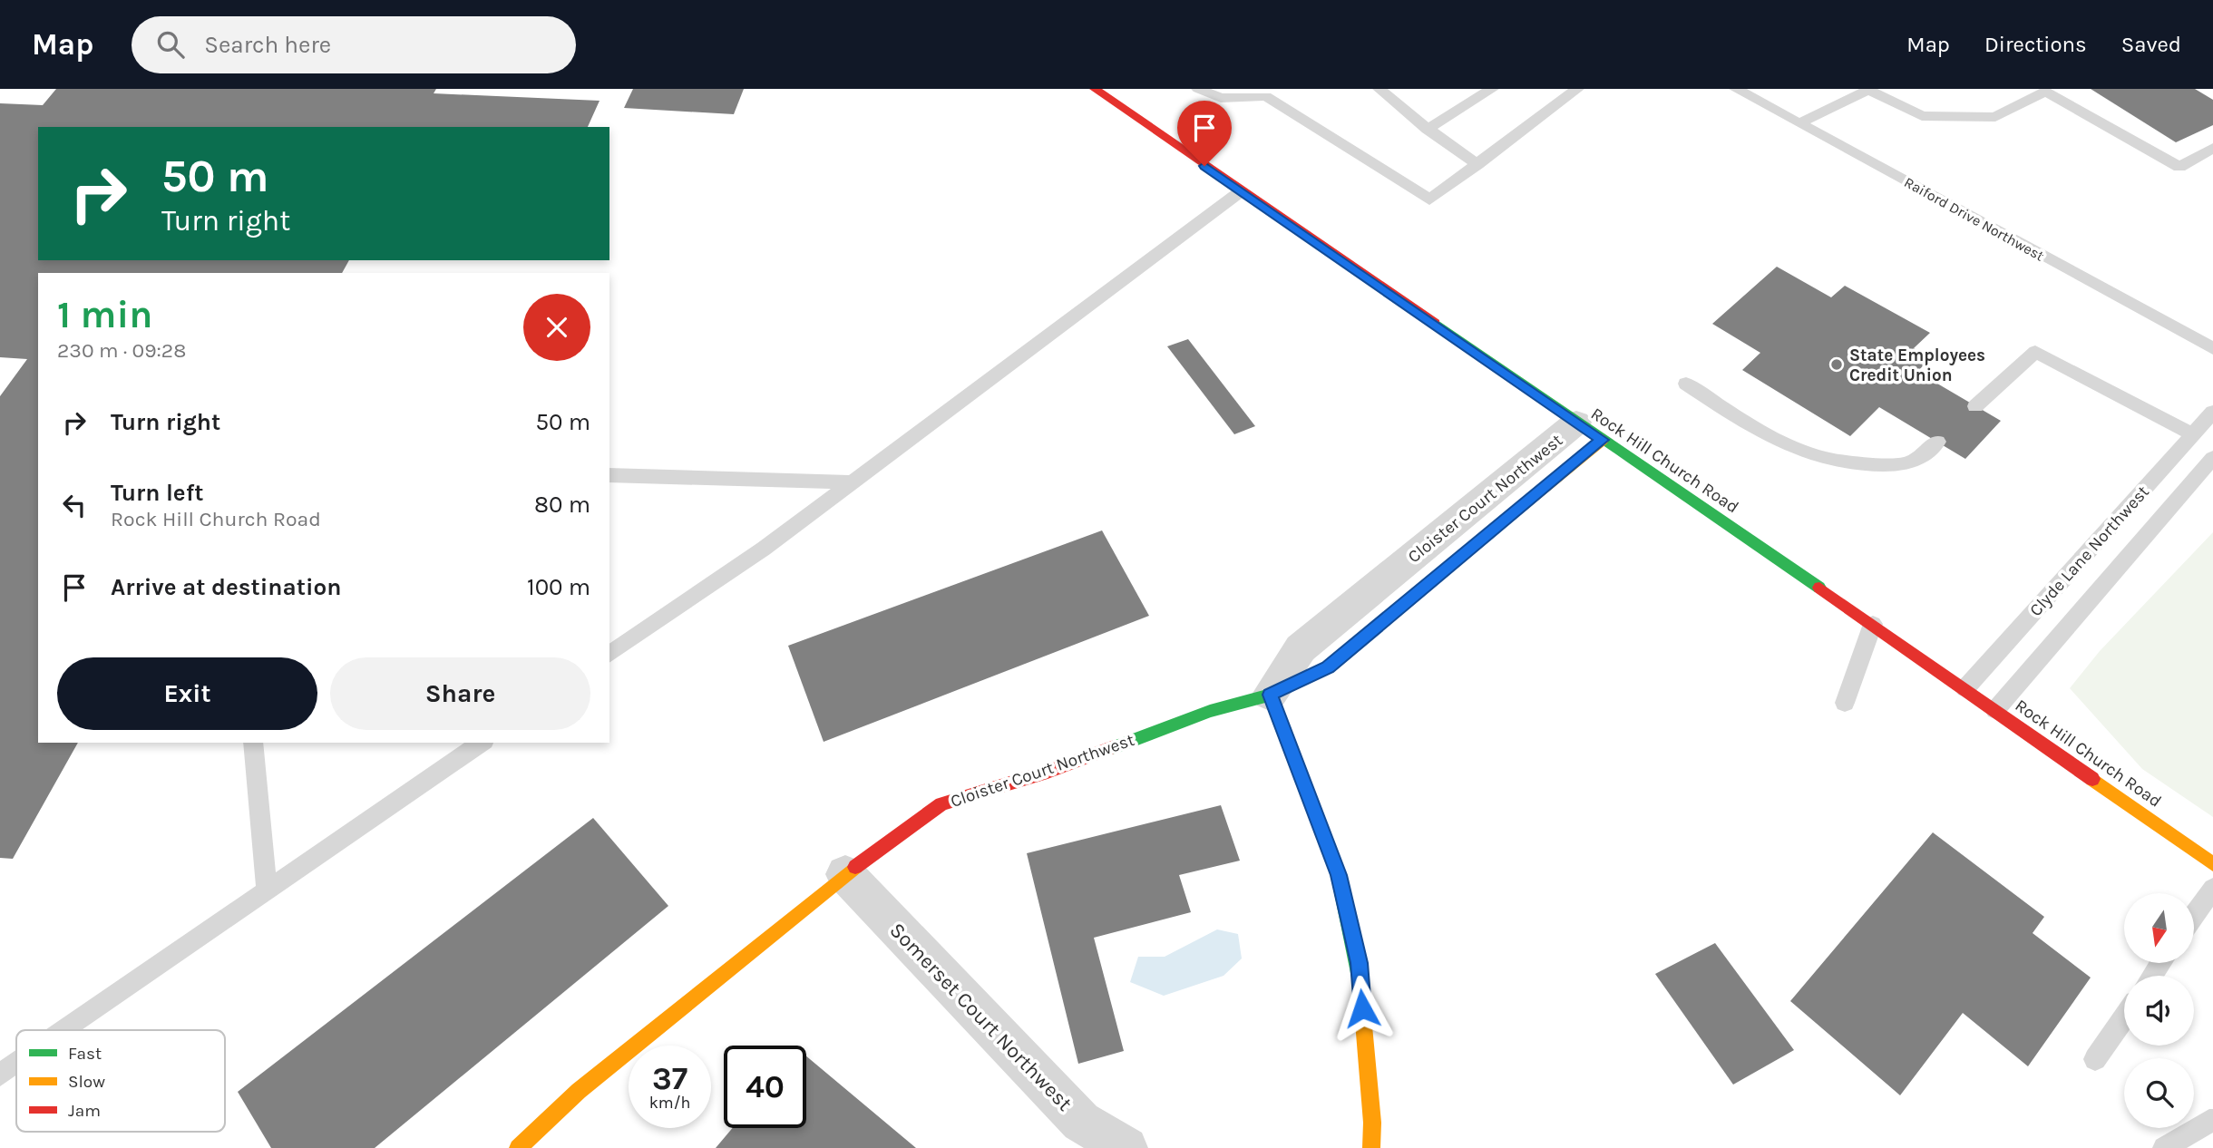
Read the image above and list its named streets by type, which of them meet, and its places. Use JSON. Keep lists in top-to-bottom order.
{
  "streets": {
    "main road": ["Rock Hill Church Road", "Cloister Court Northwest"],
    "street": ["Somerset Court Northwest"],
    "lane": ["Raiford Drive Northwest", "Clyde Lane Northwest"]
  },
  "crossings": [
    ["Rock Hill Church Road", "Cloister Court Northwest"],
    ["Rock Hill Church Road", "Clyde Lane Northwest"],
    ["Cloister Court Northwest", "Somerset Court Northwest"]
  ],
  "places": ["State Employees Credit Union"],
  "legend": ["Fast", "Slow", "Jam"],
  "north": "bottom",
  "page": {
    "header": "Map",
    "search": "Search here",
    "nav": ["Map", "Directions", "Saved"],
    "turn": ["50 m", "Turn right"],
    "heading": ["1 min", "230 m · 09:28"],
    "list": [
      {
        "name": "Turn right",
        "value": "50 m"
      },
      {
        "name": "Turn left",
        "note": "Rock Hill Church Road",
        "value": "80 m"
      },
      {
        "name": "Arrive at destination",
        "value": "100 m"
      }
    ],
    "buttons": ["Exit", "Share"],
    "speed": "37 km/h",
    "limit": "40"
  }
}
